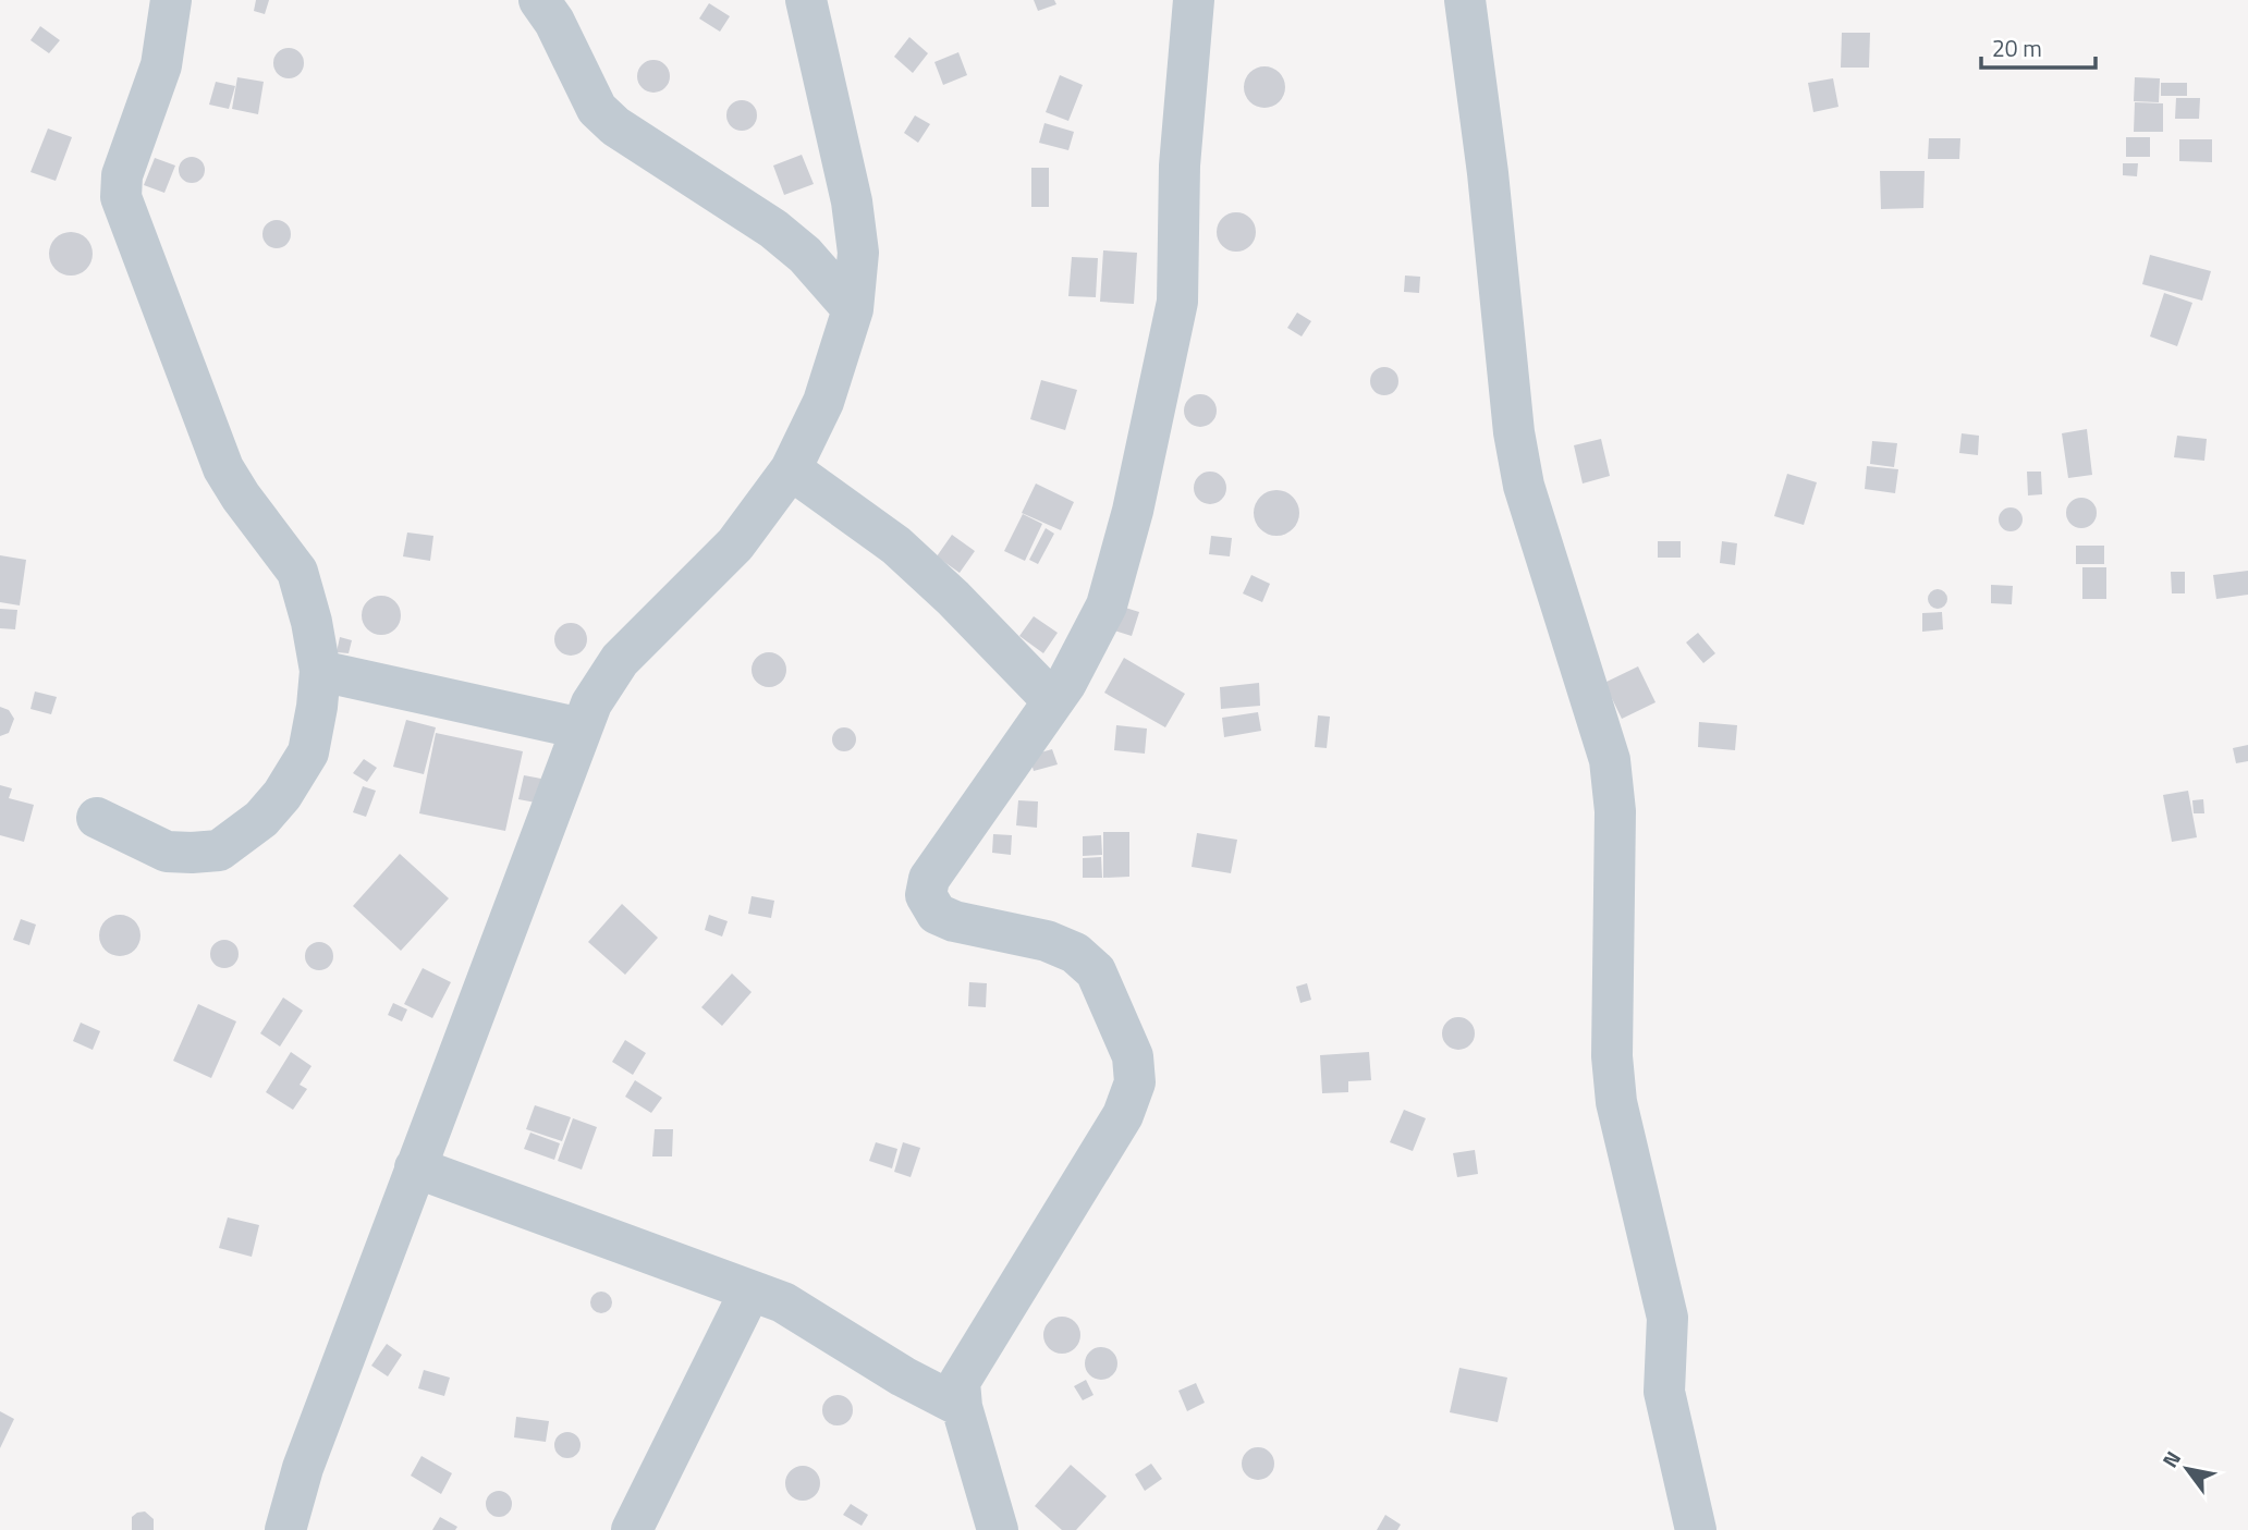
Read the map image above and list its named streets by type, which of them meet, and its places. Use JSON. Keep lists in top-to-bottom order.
{
  "scale_bar": "20 m",
  "north": "top left"
}
